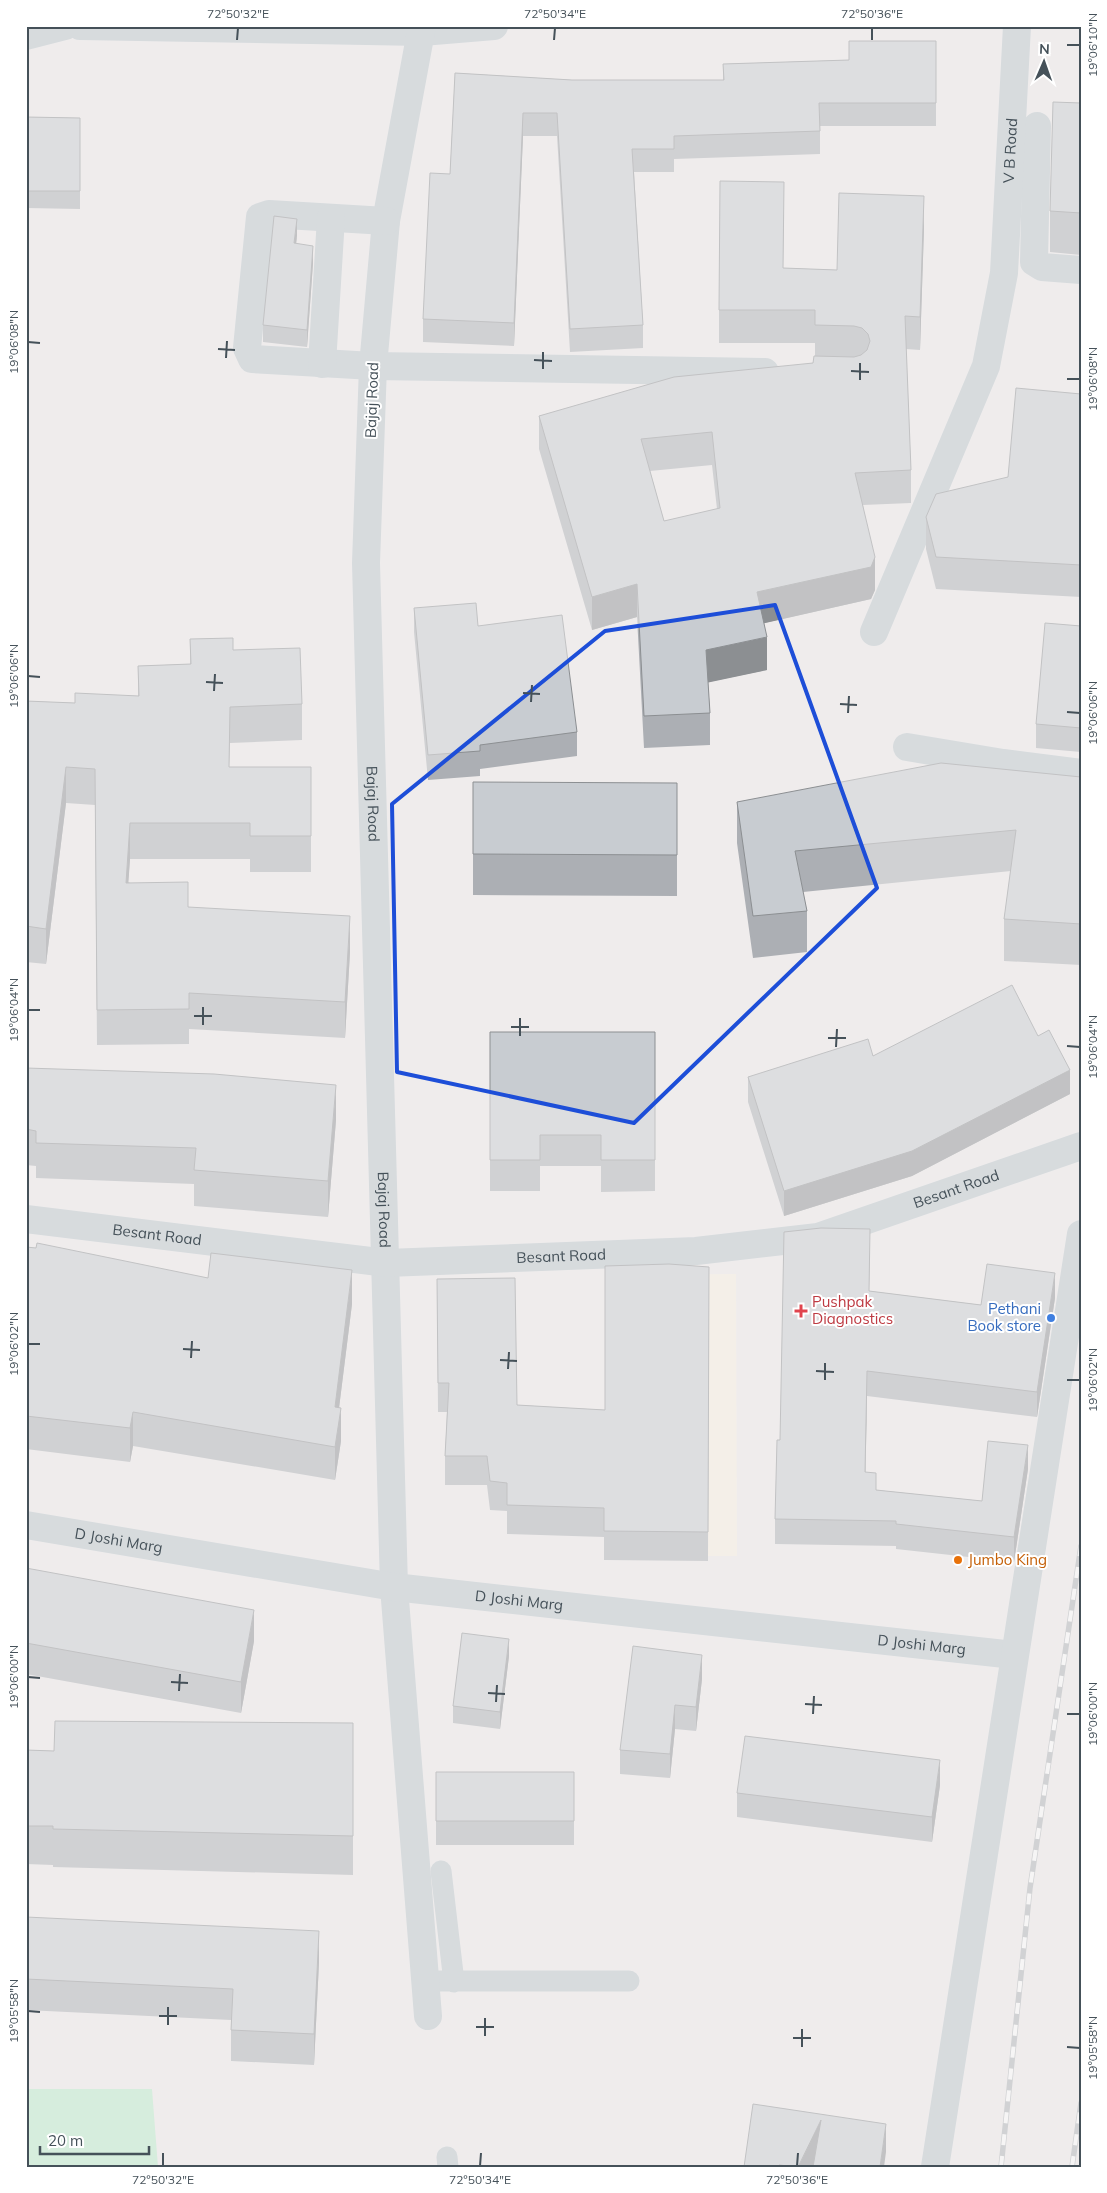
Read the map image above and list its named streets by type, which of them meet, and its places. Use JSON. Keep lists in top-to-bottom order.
{
  "streets": {
    "street": [
      "V B Road",
      "Bajaj Road",
      "Besant Road",
      "D Joshi Marg"
    ]
  },
  "crossings": [
    ["Bajaj Road", "Besant Road"],
    ["Bajaj Road", "D Joshi Marg"]
  ],
  "places": {
    "health": ["Pushpak Diagnostics"],
    "other": ["Pethani Book store", "Jumbo King"]
  },
  "scale_bar": "20 m",
  "north": "top",
  "coordinates": [
    "72°50'32\"E",
    "72°50'34\"E",
    "72°50'36\"E",
    "19°06'10\"N",
    "19°06'08\"N",
    "19°06'06\"N",
    "19°06'04\"N",
    "19°06'02\"N",
    "19°06'00\"N",
    "19°05'58\"N"
  ]
}
